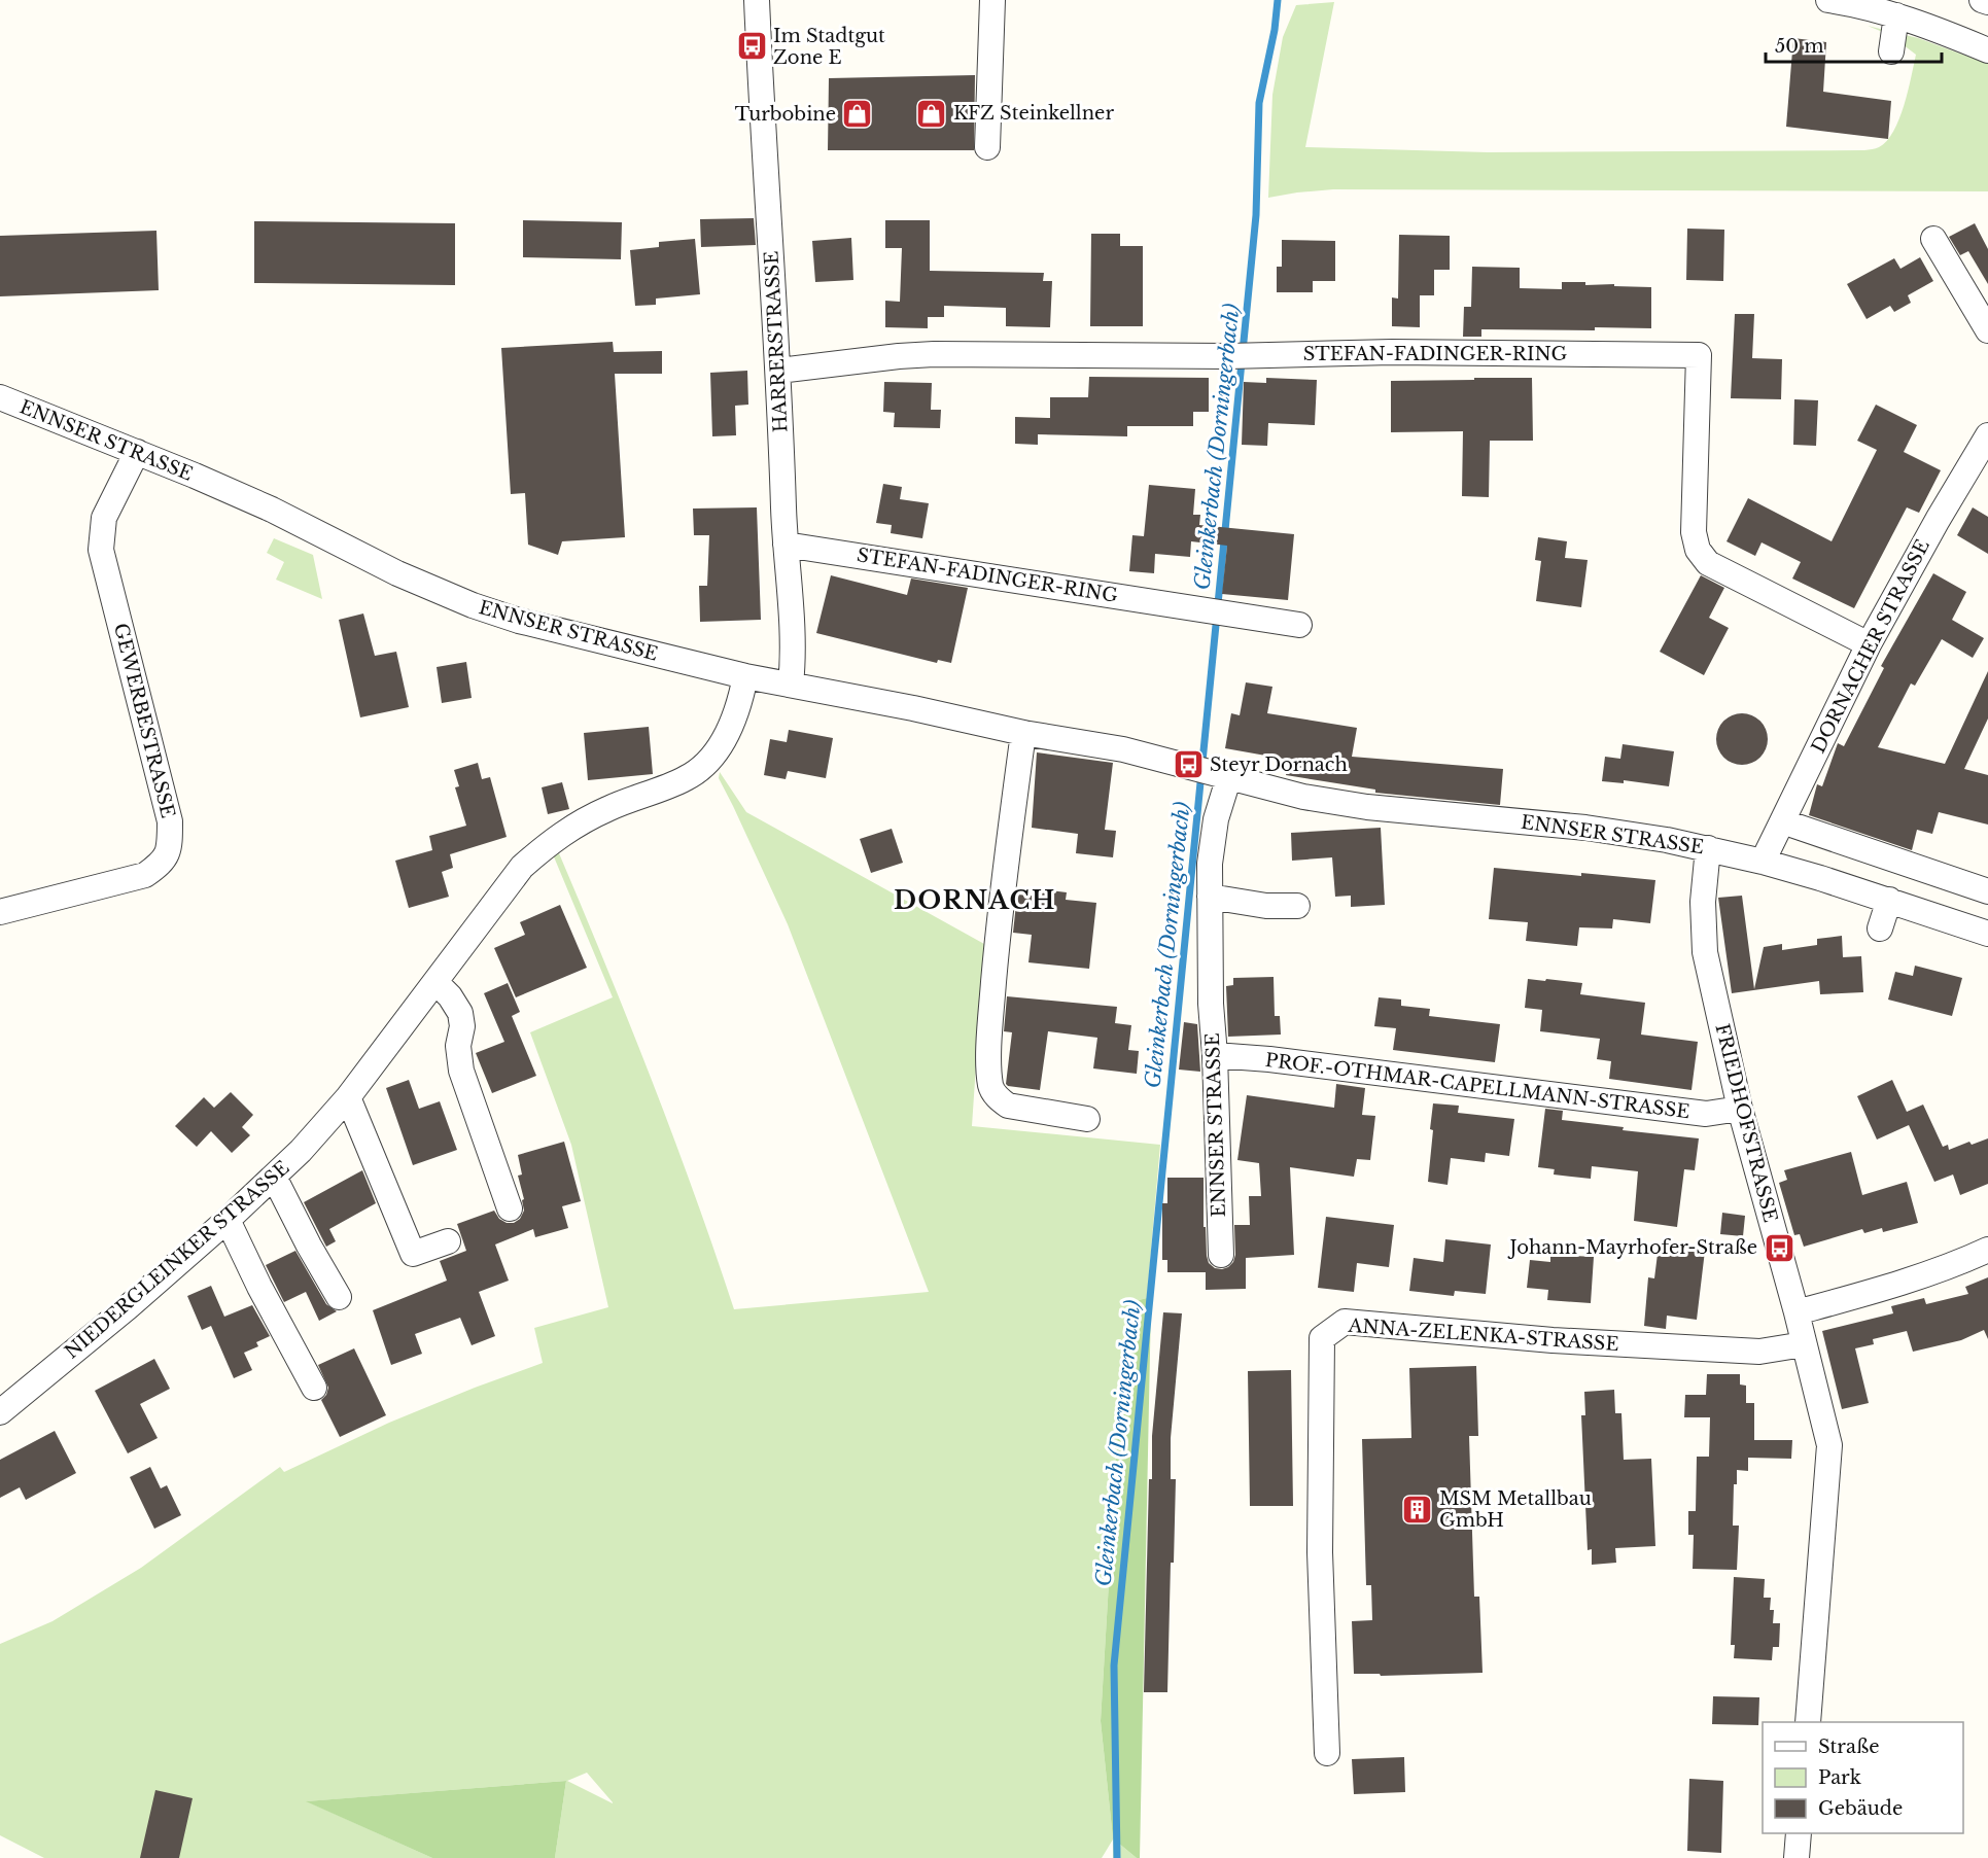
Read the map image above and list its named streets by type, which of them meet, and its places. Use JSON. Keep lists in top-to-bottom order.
{
  "streets": {
    "street": [
      "HARRERSTRASSE",
      "STEFAN-FADINGER-RING",
      "ENNSER STRASSE",
      "DORNACHER STRASSE",
      "GEWERBESTRASSE",
      "PROF.-OTHMAR-CAPELLMANN-STRASSE",
      "FRIEDHOFSTRASSE",
      "NIEDERGLEINKER STRASSE",
      "ANNA-ZELENKA-STRASSE"
    ]
  },
  "crossings": [
    ["HARRERSTRASSE", "STEFAN-FADINGER-RING"],
    ["HARRERSTRASSE", "ENNSER STRASSE"],
    ["STEFAN-FADINGER-RING", "DORNACHER STRASSE"],
    ["ENNSER STRASSE", "DORNACHER STRASSE"],
    ["ENNSER STRASSE", "GEWERBESTRASSE"],
    ["ENNSER STRASSE", "PROF.-OTHMAR-CAPELLMANN-STRASSE"],
    ["ENNSER STRASSE", "FRIEDHOFSTRASSE"],
    ["ENNSER STRASSE", "NIEDERGLEINKER STRASSE"],
    ["PROF.-OTHMAR-CAPELLMANN-STRASSE", "FRIEDHOFSTRASSE"],
    ["FRIEDHOFSTRASSE", "ANNA-ZELENKA-STRASSE"]
  ],
  "districts": ["DORNACH"],
  "water": ["Gleinkerbach (Dorningerbach)"],
  "places": {
    "bus stop": ["Im Stadtgut Zone E", "Steyr Dornach", "Johann-Mayrhofer-Straße"],
    "shop": ["KFZ Steinkellner", "Turbobine"],
    "building": ["MSM Metallbau GmbH"]
  },
  "legend": ["Straße", "Park", "Gebäude"],
  "scale_bar": "50 m"
}
